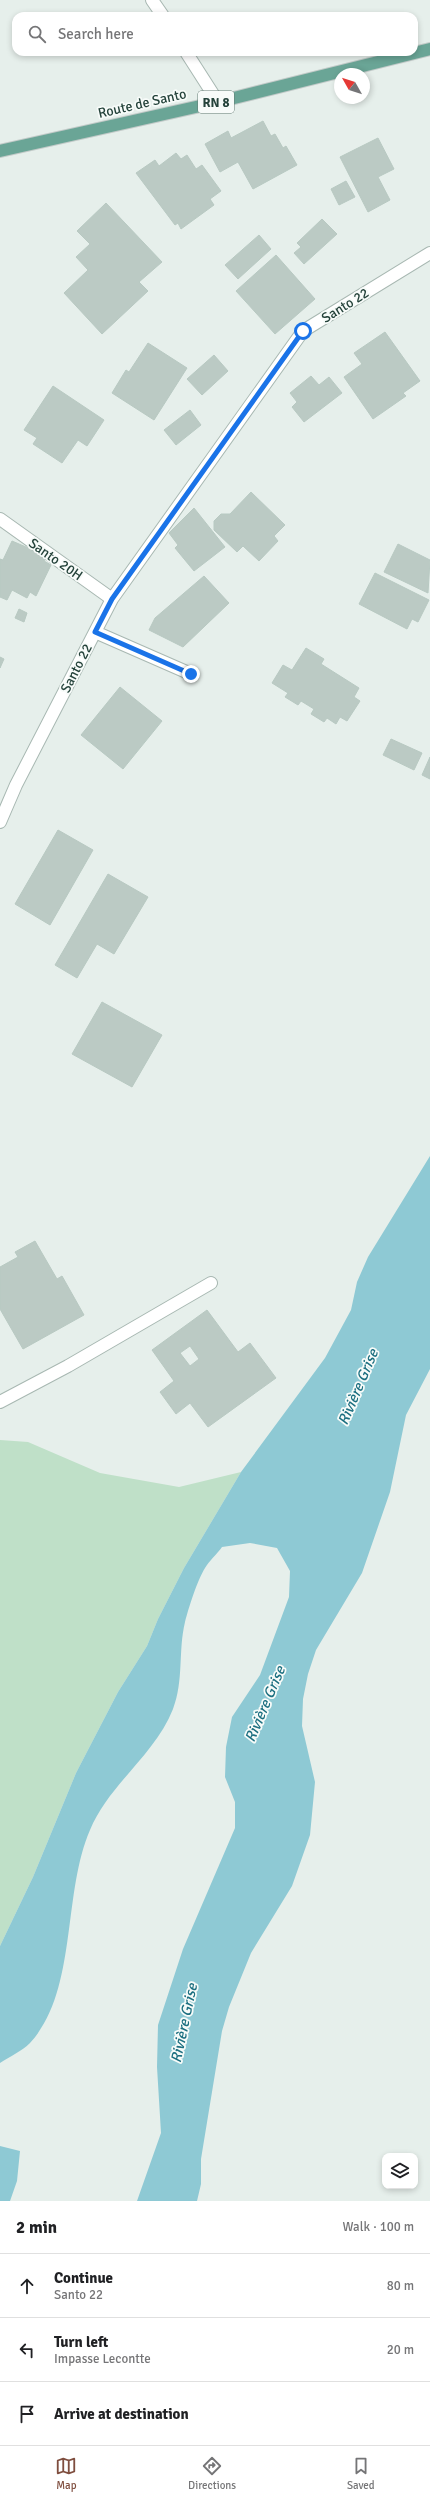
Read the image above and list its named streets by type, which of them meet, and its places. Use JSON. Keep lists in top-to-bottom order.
{
  "streets": {
    "main road": ["RN 8", "Route de Santo"],
    "street": ["Santo 22", "Santo 20H"]
  },
  "crossings": [
    ["Santo 22", "Santo 20H"]
  ],
  "water": ["Rivière Grise"],
  "north": "top left",
  "page": {
    "search": "Search here",
    "heading": ["2 min", "Walk · 100 m"],
    "list": [
      ["Continue", "Santo 22", "80 m"],
      ["Turn left", "Impasse Lecontte", "20 m"],
      "Arrive at destination"
    ],
    "nav": ["Map", "Directions", "Saved"]
  }
}
